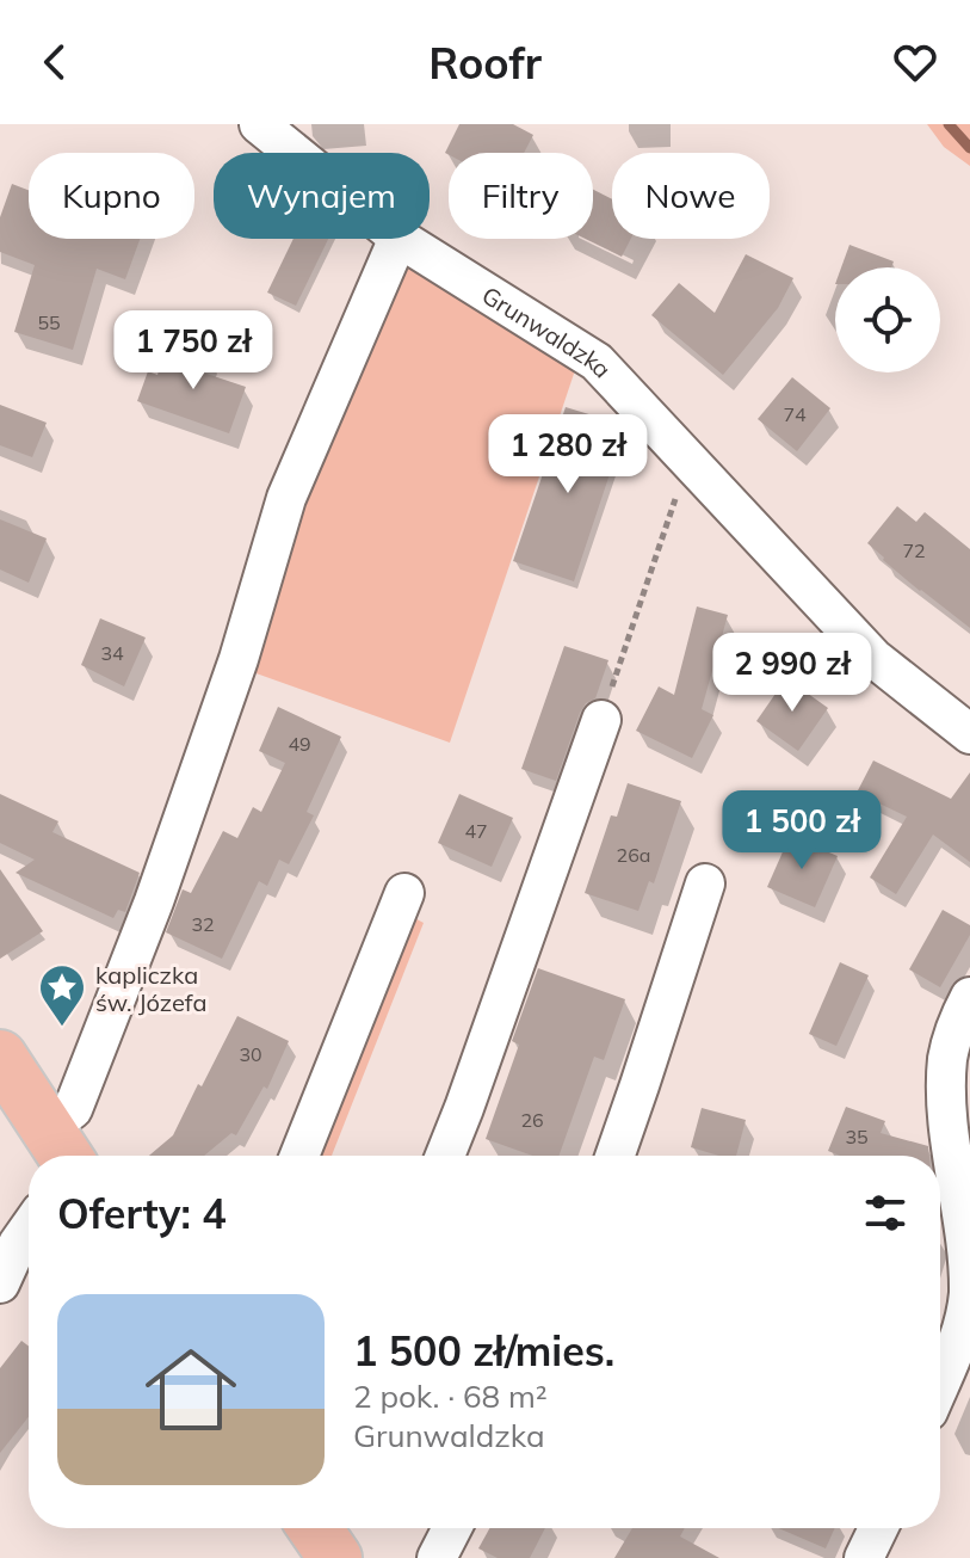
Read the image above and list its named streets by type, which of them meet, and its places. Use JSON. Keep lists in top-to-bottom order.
{
  "streets": {
    "street": ["Grunwaldzka"]
  },
  "places": {
    "place": ["kapliczka św. Józefa"]
  },
  "house_numbers": [
    "55",
    "74",
    "72",
    "34",
    "49",
    "47",
    "26a",
    "32",
    "30",
    "26",
    "35"
  ],
  "page": {
    "header": "Roofr",
    "chip": [
      "Kupno",
      "Wynajem",
      "Filtry",
      "Nowe"
    ],
    "price": [
      "1 750 zł",
      "1 280 zł",
      "2 990 zł",
      "1 500 zł"
    ],
    "heading": "Oferty: 4",
    "list": [
      {
        "name": "1 500 zł/mies.",
        "note": "2 pok. · 68 m² · Grunwaldzka"
      }
    ]
  }
}
